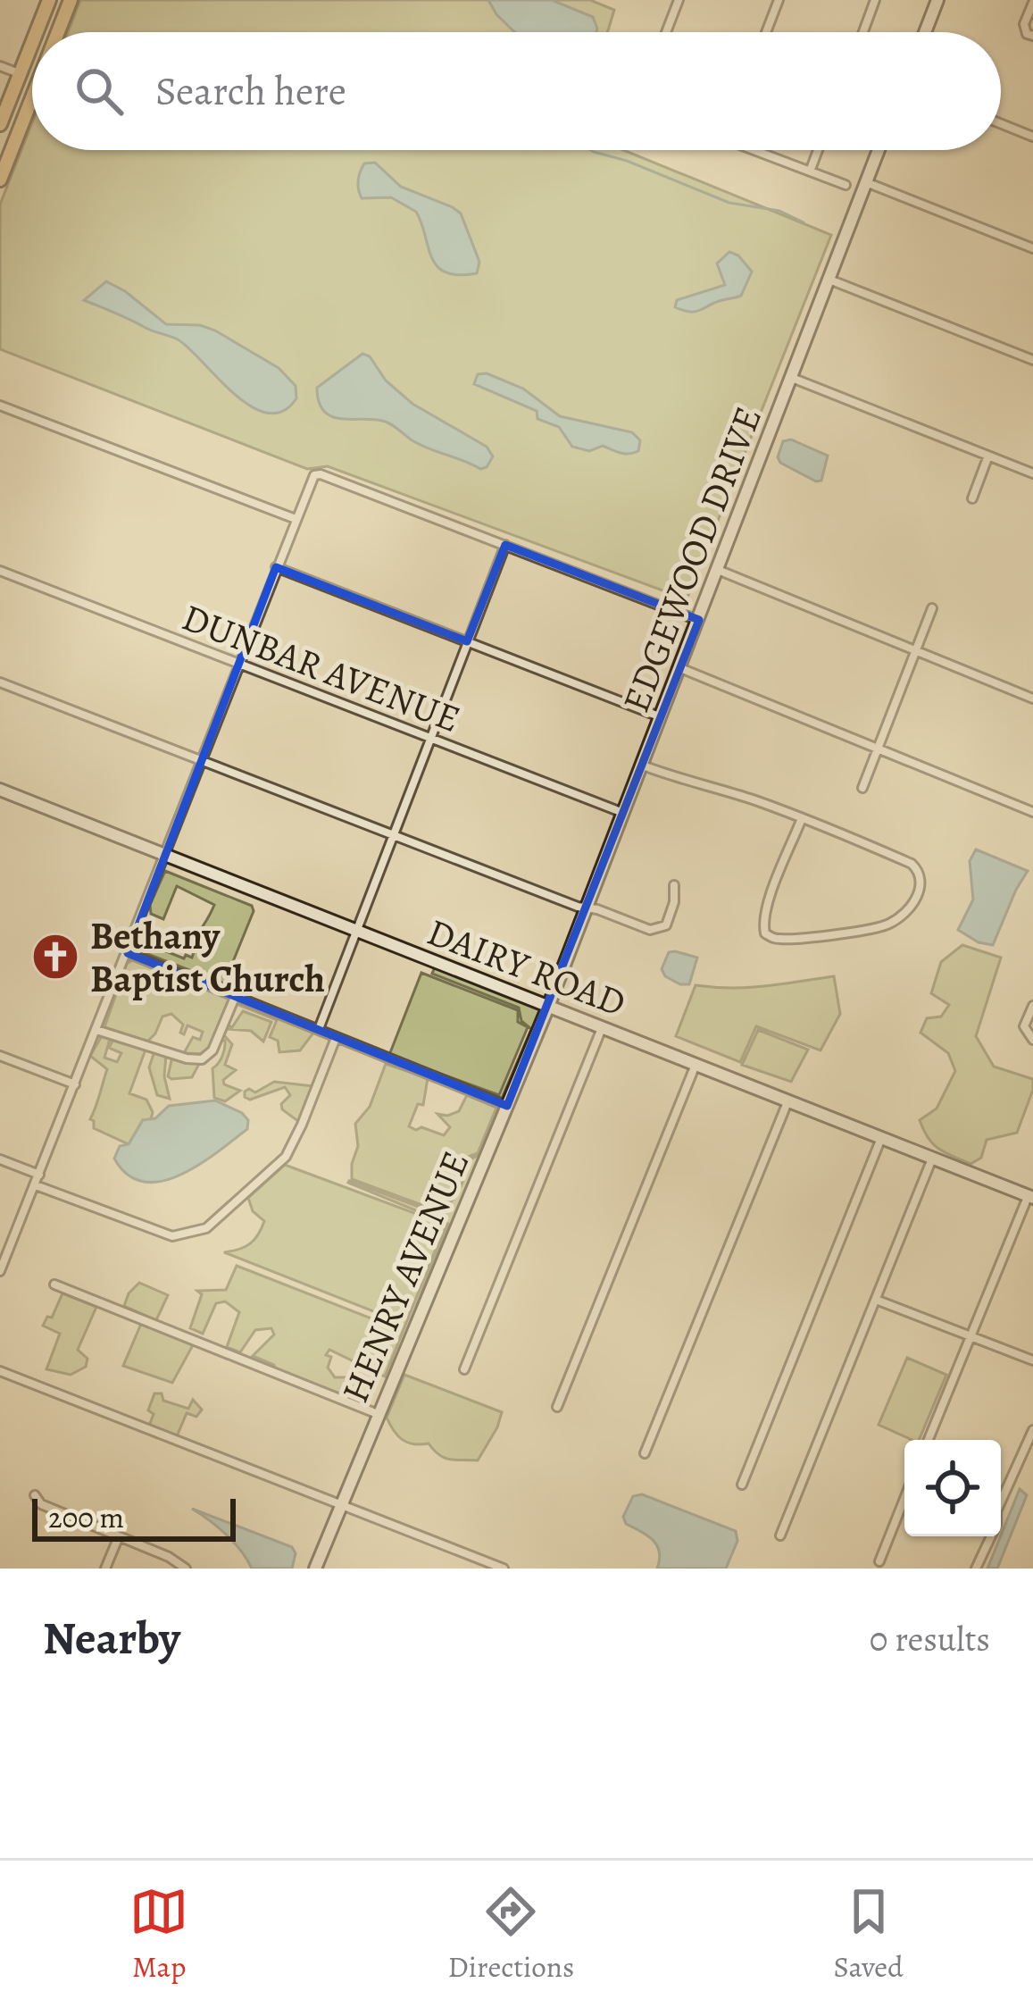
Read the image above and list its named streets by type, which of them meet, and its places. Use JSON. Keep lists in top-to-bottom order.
{
  "streets": {
    "street": [
      "EDGEWOOD DRIVE",
      "DUNBAR AVENUE",
      "DAIRY ROAD",
      "HENRY AVENUE"
    ]
  },
  "crossings": [
    ["EDGEWOOD DRIVE", "DUNBAR AVENUE"],
    ["EDGEWOOD DRIVE", "DAIRY ROAD"],
    ["EDGEWOOD DRIVE", "HENRY AVENUE"],
    ["DAIRY ROAD", "HENRY AVENUE"]
  ],
  "places": {
    "church": ["Bethany Baptist Church"]
  },
  "scale_bar": "200 m",
  "page": {
    "search": "Search here",
    "scale": "200 m",
    "heading": ["Nearby", "0 results"],
    "nav": ["Map", "Directions", "Saved"]
  }
}
